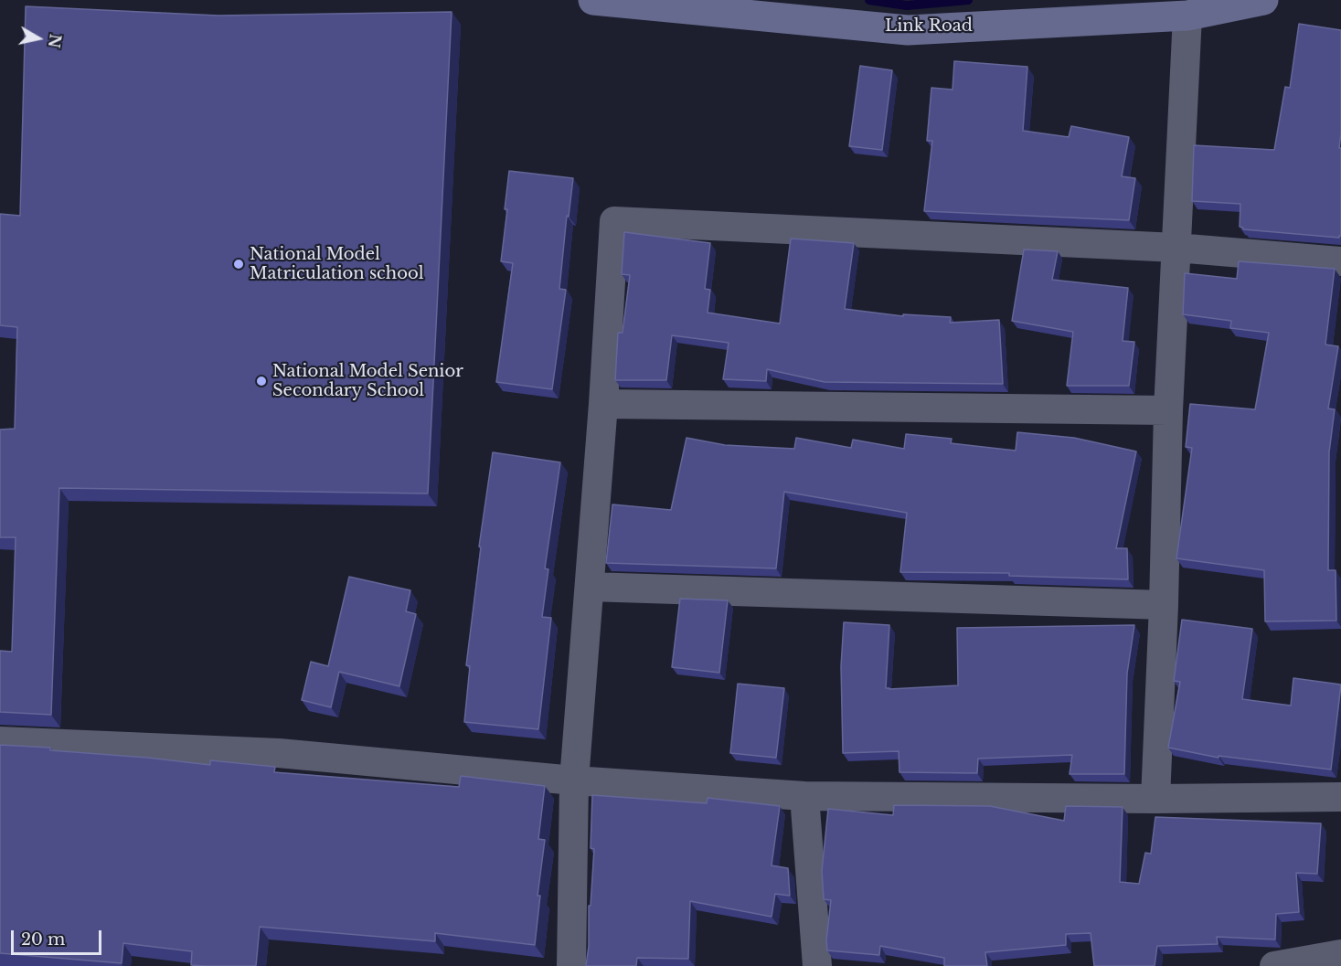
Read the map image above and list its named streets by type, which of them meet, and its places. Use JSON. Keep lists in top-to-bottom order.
{
  "streets": {
    "street": ["Link Road"]
  },
  "places": ["National Model Matriculation school", "National Model Senior Secondary School"],
  "scale_bar": "20 m",
  "north": "right"
}
